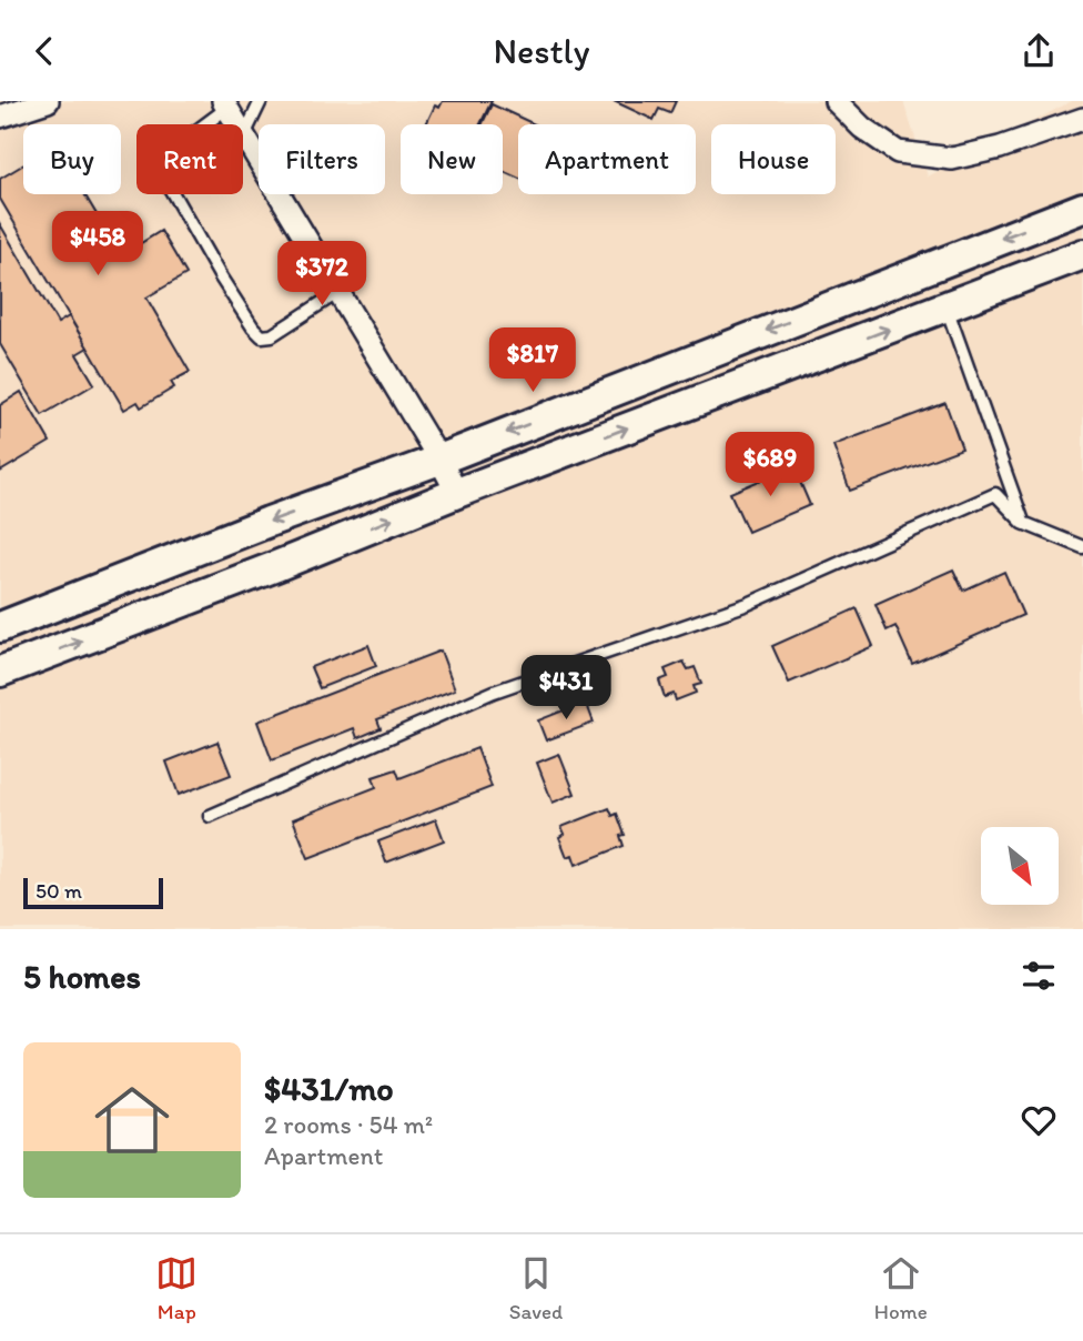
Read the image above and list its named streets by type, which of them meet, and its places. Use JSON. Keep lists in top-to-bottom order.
{
  "scale_bar": "50 m",
  "north": "bottom right",
  "page": {
    "header": "Nestly",
    "chip": [
      "Buy",
      "Rent",
      "Filters",
      "New",
      "Apartment",
      "House"
    ],
    "price": [
      "$458",
      "$372",
      "$817",
      "$689",
      "$431"
    ],
    "scale": "50 m",
    "heading": "5 homes",
    "list": [
      {
        "name": "$431/mo",
        "note": "2 rooms · 54 m² · Apartment"
      }
    ],
    "tabs": ["Map", "Saved", "Home"]
  }
}
